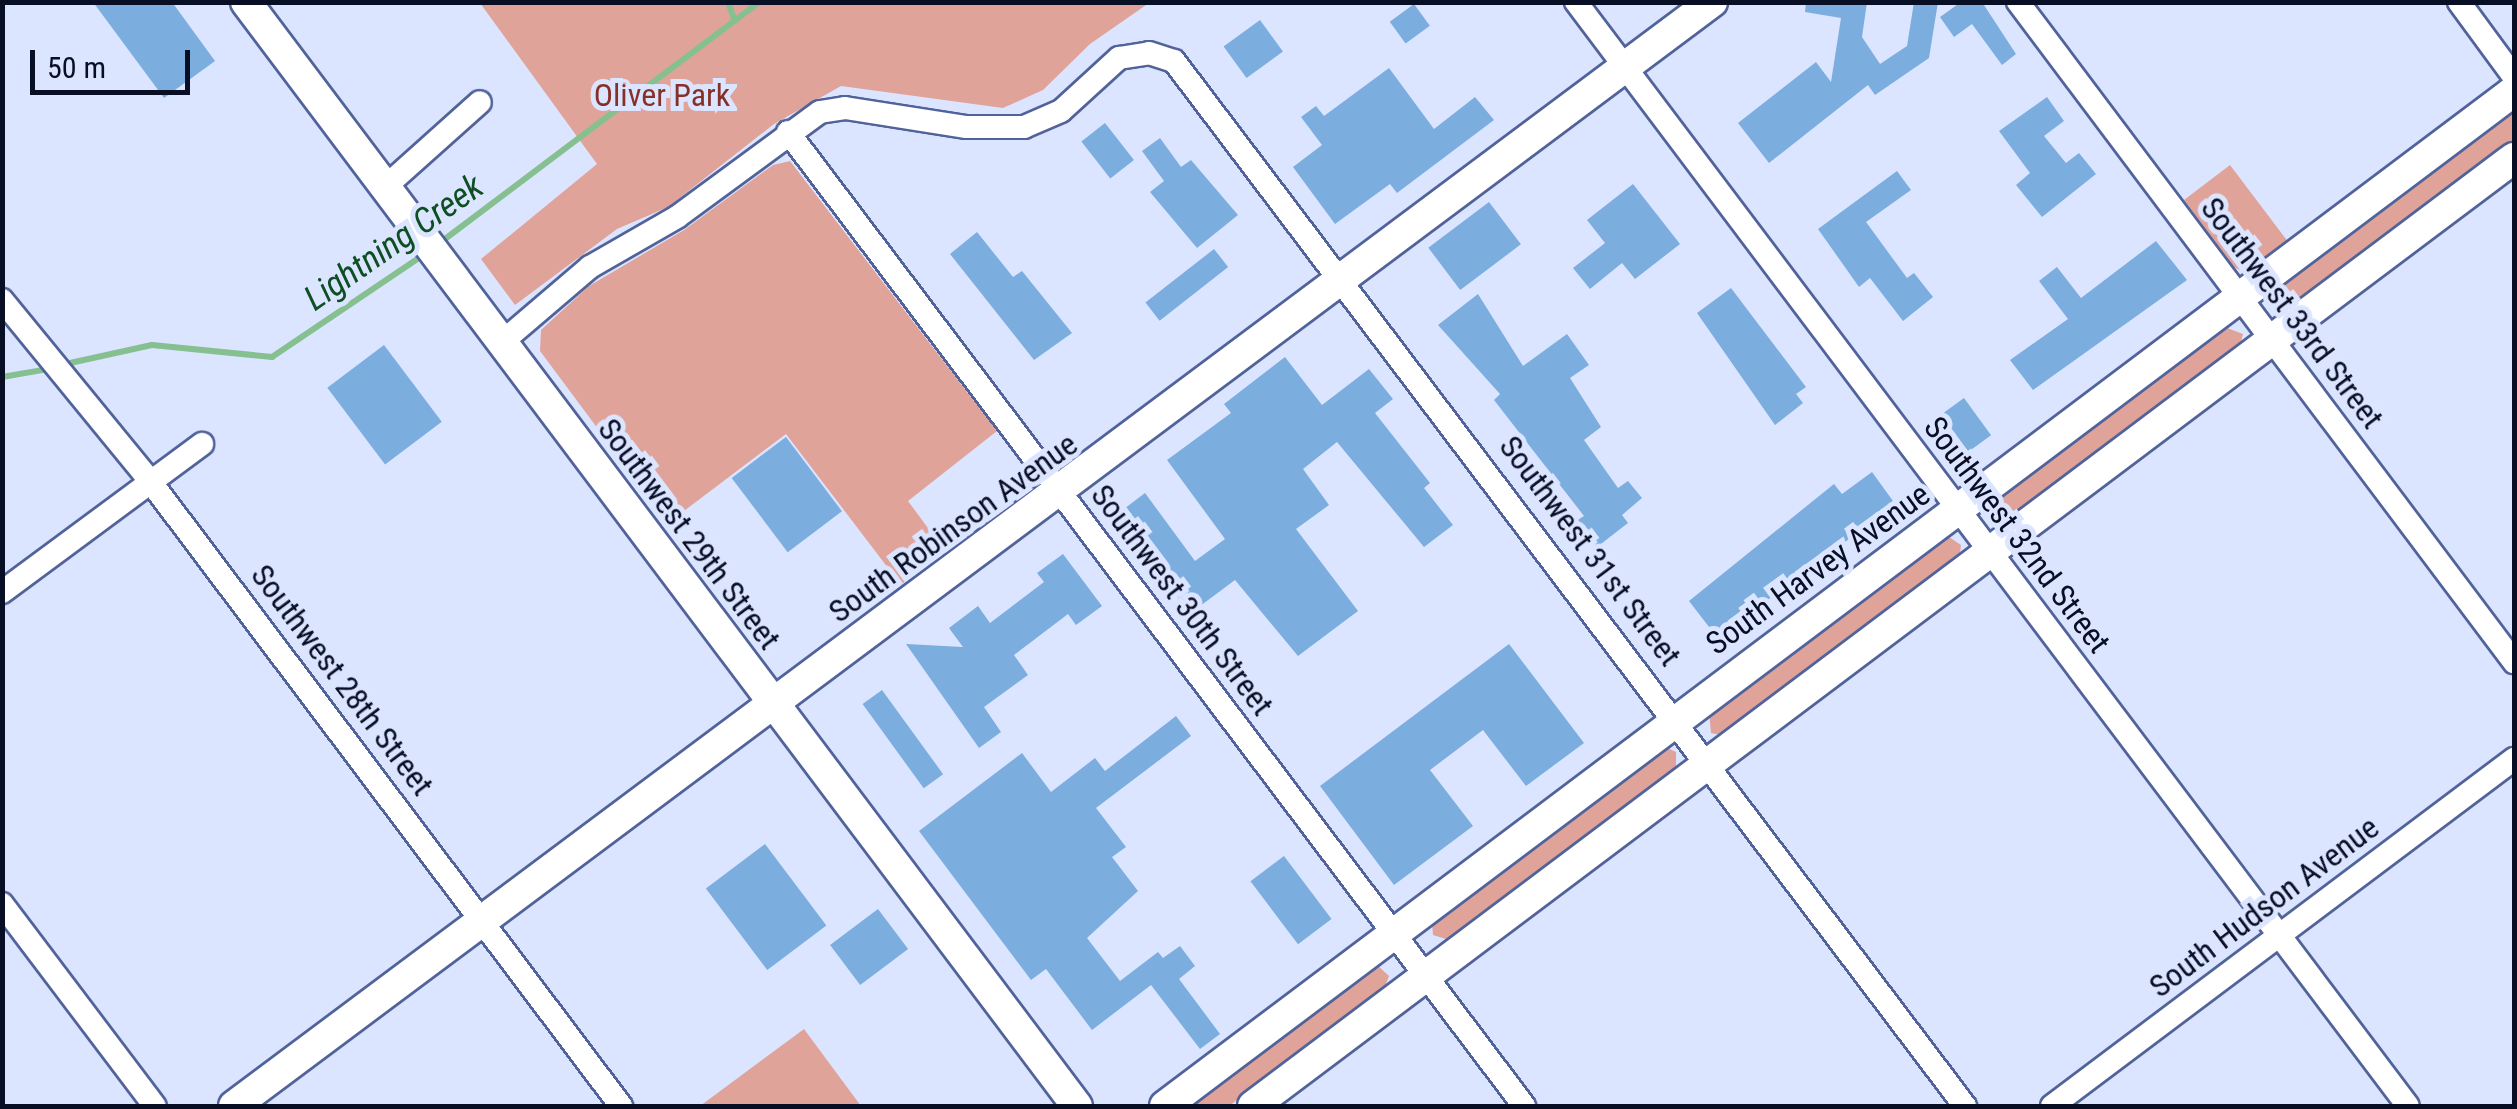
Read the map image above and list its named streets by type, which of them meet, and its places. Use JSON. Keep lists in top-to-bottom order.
{
  "streets": {
    "street": [
      "Southwest 33rd Street",
      "South Robinson Avenue",
      "Southwest 29th Street",
      "Southwest 32nd Street",
      "Southwest 31st Street",
      "South Harvey Avenue",
      "Southwest 30th Street",
      "Southwest 28th Street",
      "South Hudson Avenue"
    ]
  },
  "crossings": [
    ["Southwest 33rd Street", "South Harvey Avenue"],
    ["South Robinson Avenue", "Southwest 29th Street"],
    ["South Robinson Avenue", "Southwest 32nd Street"],
    ["South Robinson Avenue", "Southwest 31st Street"],
    ["South Robinson Avenue", "Southwest 30th Street"],
    ["South Robinson Avenue", "Southwest 28th Street"],
    ["Southwest 32nd Street", "South Harvey Avenue"],
    ["Southwest 32nd Street", "South Hudson Avenue"],
    ["Southwest 31st Street", "South Harvey Avenue"],
    ["Southwest 31st Street", "Southwest 30th Street"],
    ["South Harvey Avenue", "Southwest 30th Street"]
  ],
  "water": ["Lightning Creek"],
  "parks": ["Oliver Park"],
  "scale_bar": "50 m"
}
